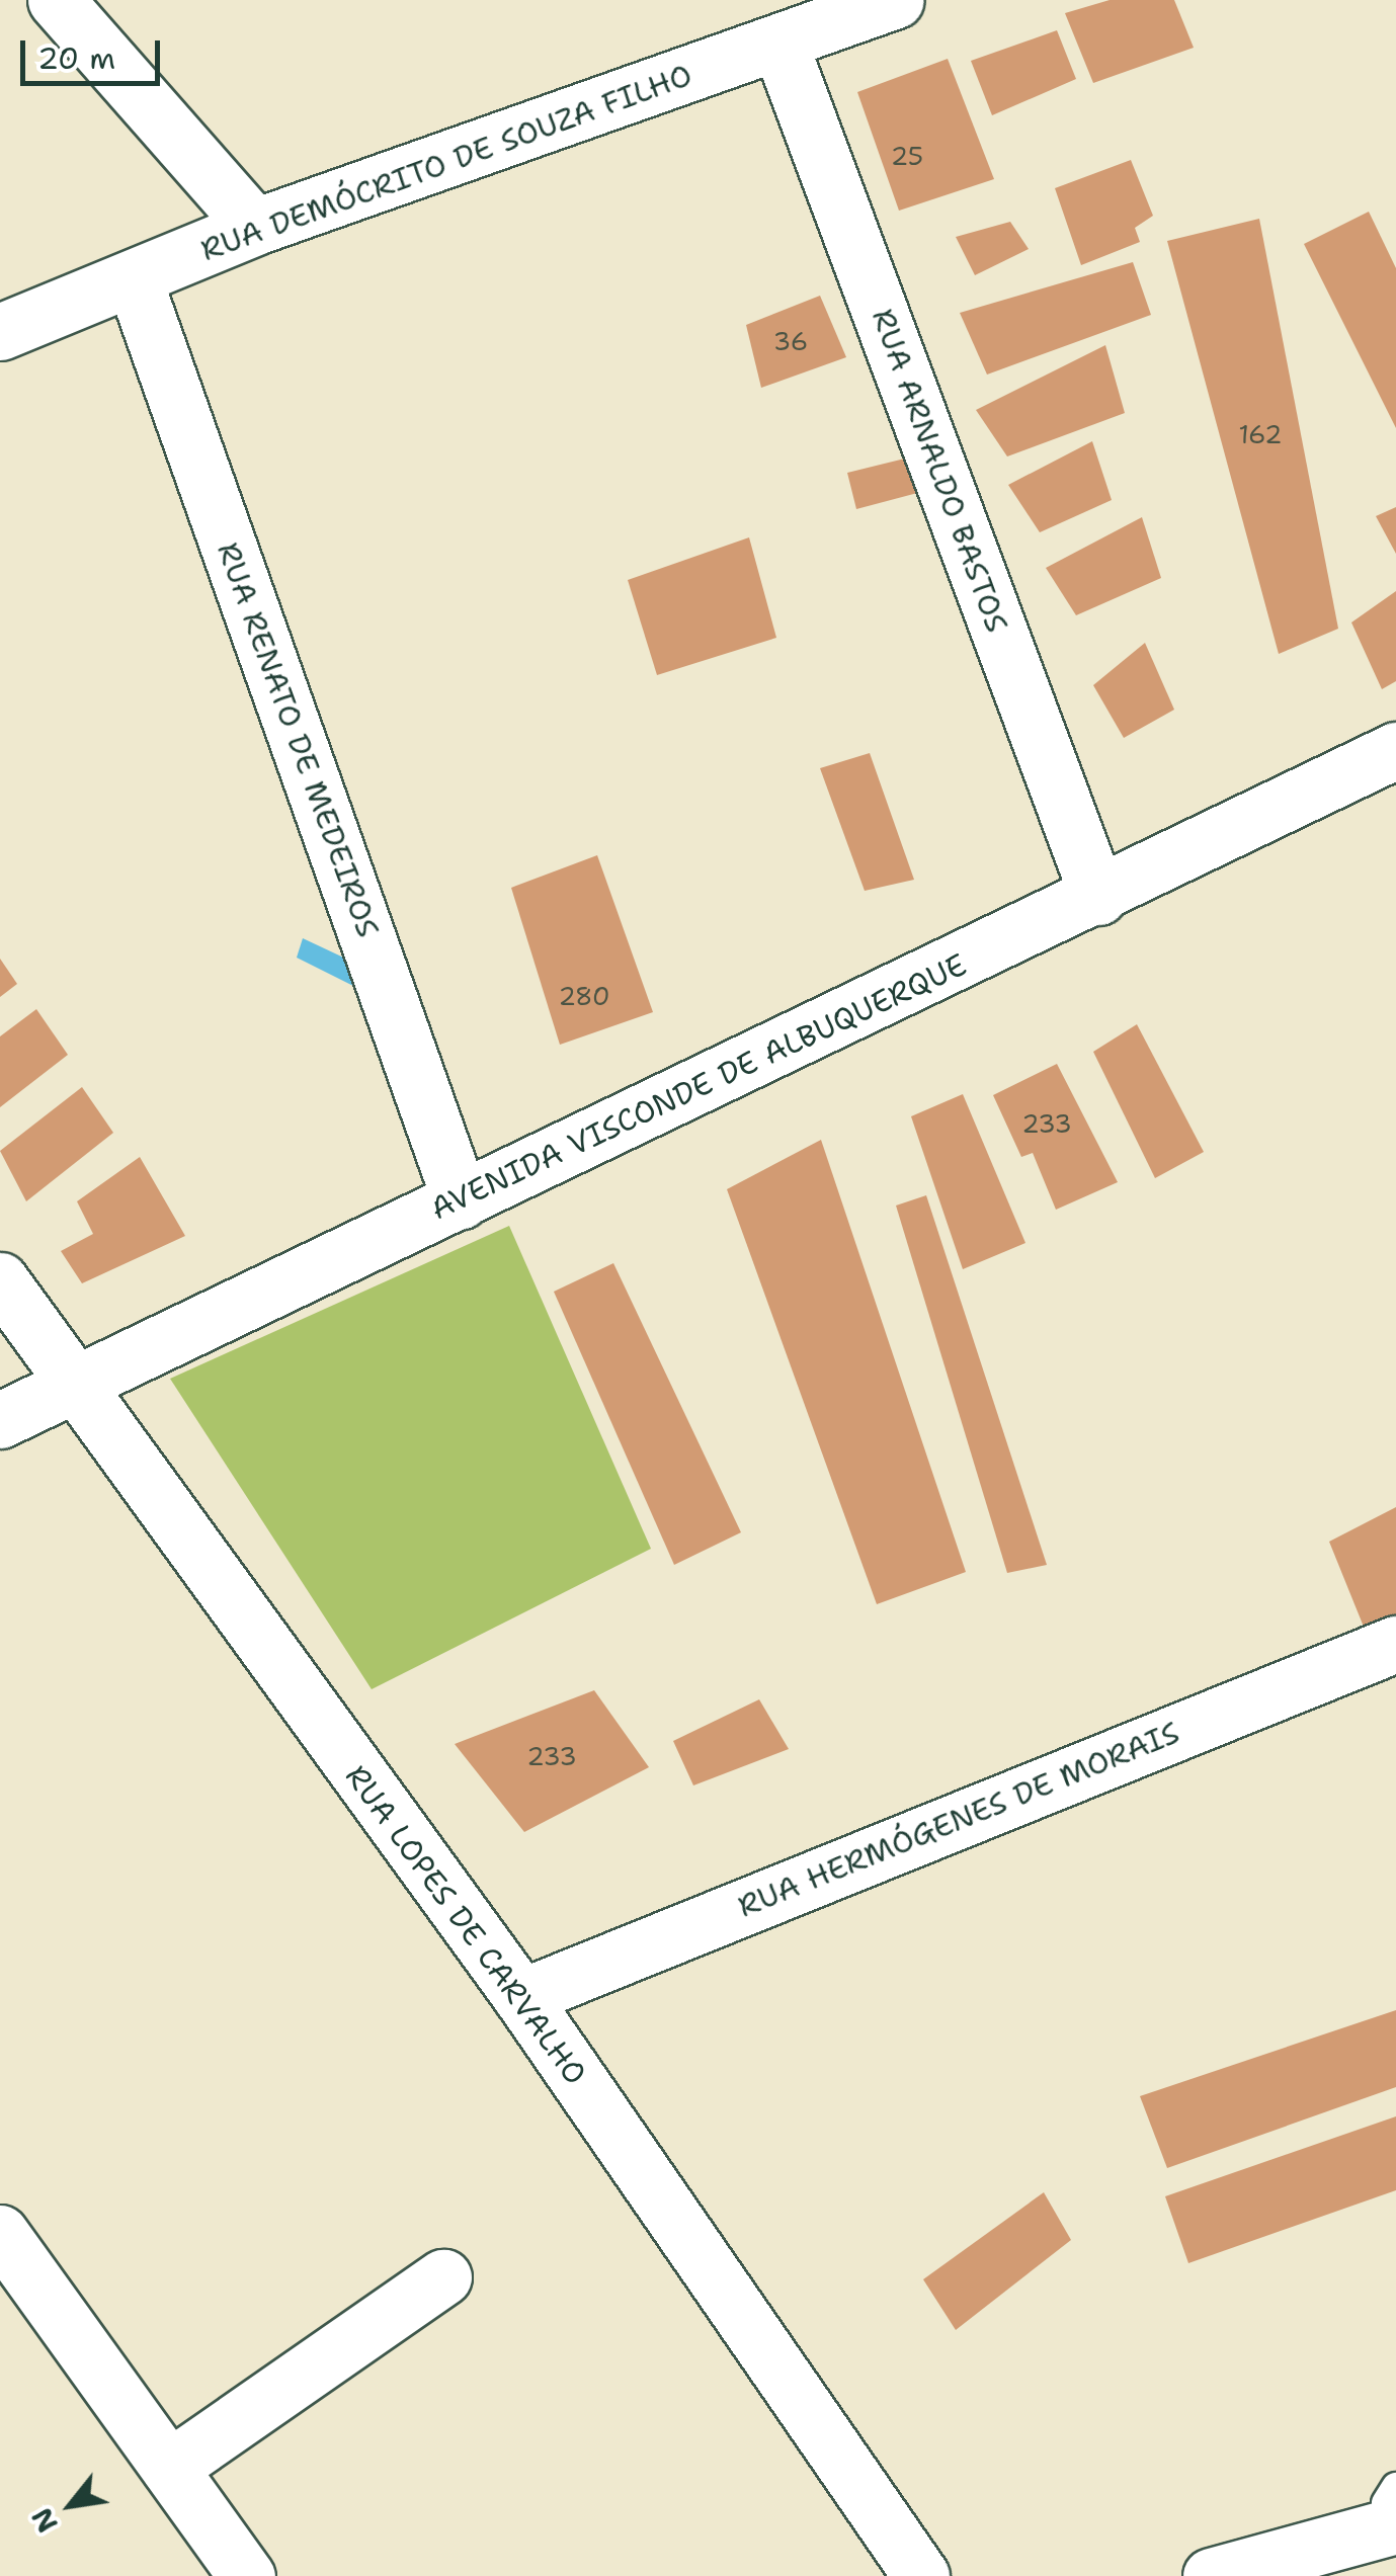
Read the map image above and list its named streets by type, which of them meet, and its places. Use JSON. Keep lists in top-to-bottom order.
{
  "streets": {
    "street": [
      "RUA DEMÓCRITO DE SOUZA FILHO",
      "RUA ARNALDO BASTOS",
      "RUA RENATO DE MEDEIROS",
      "AVENIDA VISCONDE DE ALBUQUERQUE",
      "RUA HERMÓGENES DE MORAIS",
      "RUA LOPES DE CARVALHO"
    ]
  },
  "crossings": [
    ["RUA DEMÓCRITO DE SOUZA FILHO", "RUA ARNALDO BASTOS"],
    ["RUA DEMÓCRITO DE SOUZA FILHO", "RUA RENATO DE MEDEIROS"],
    ["RUA ARNALDO BASTOS", "AVENIDA VISCONDE DE ALBUQUERQUE"],
    ["RUA RENATO DE MEDEIROS", "AVENIDA VISCONDE DE ALBUQUERQUE"],
    ["AVENIDA VISCONDE DE ALBUQUERQUE", "RUA LOPES DE CARVALHO"],
    ["RUA HERMÓGENES DE MORAIS", "RUA LOPES DE CARVALHO"]
  ],
  "house_numbers": [
    "25",
    "36",
    "162",
    "280",
    "233",
    "233"
  ],
  "scale_bar": "20 m",
  "north": "bottom left"
}
